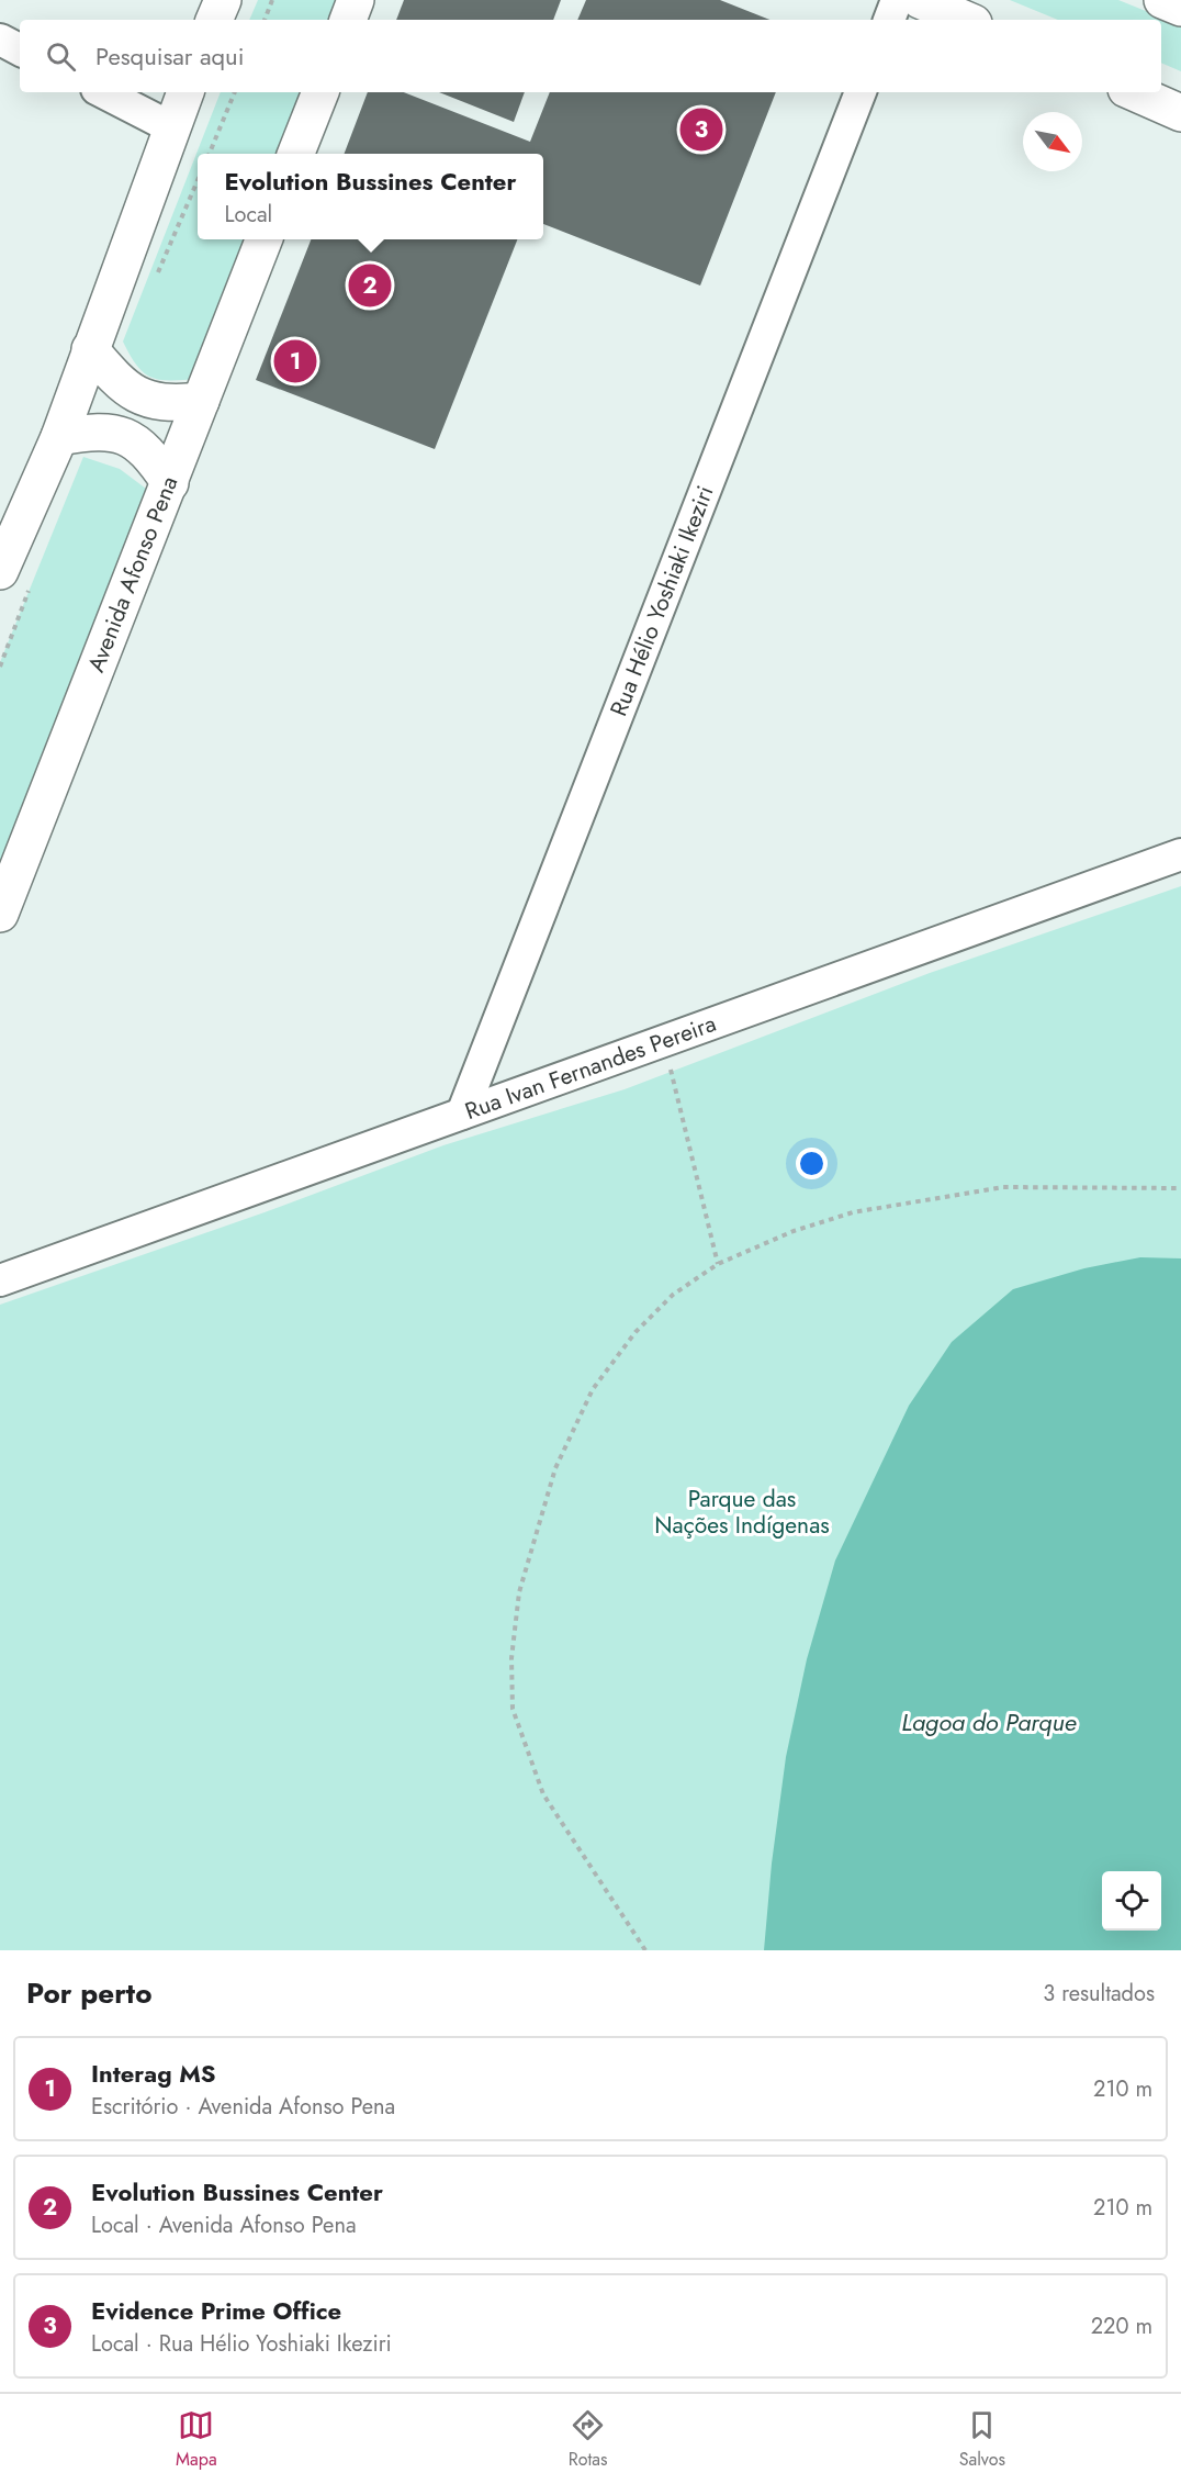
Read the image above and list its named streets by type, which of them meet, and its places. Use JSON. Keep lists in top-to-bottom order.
{
  "streets": {
    "main road": ["Avenida Afonso Pena"],
    "street": ["Rua Hélio Yoshiaki Ikeziri", "Rua Ivan Fernandes Pereira"]
  },
  "crossings": [
    ["Rua Hélio Yoshiaki Ikeziri", "Rua Ivan Fernandes Pereira"]
  ],
  "water": ["Lagoa do Parque"],
  "parks": ["Parque das Nações Indígenas"],
  "north": "bottom right",
  "page": {
    "search": "Pesquisar aqui",
    "pins": ["3", "2", "1"],
    "popup": ["Evolution Bussines Center", "Local"],
    "heading": ["Por perto", "3 resultados"],
    "list": [
      {
        "mark": "1",
        "name": "Interag MS",
        "note": "Escritório · Avenida Afonso Pena",
        "value": "210 m"
      },
      {
        "mark": "2",
        "name": "Evolution Bussines Center",
        "note": "Local · Avenida Afonso Pena",
        "value": "210 m"
      },
      {
        "mark": "3",
        "name": "Evidence Prime Office",
        "note": "Local · Rua Hélio Yoshiaki Ikeziri",
        "value": "220 m"
      }
    ],
    "nav": ["Mapa", "Rotas", "Salvos"]
  }
}
